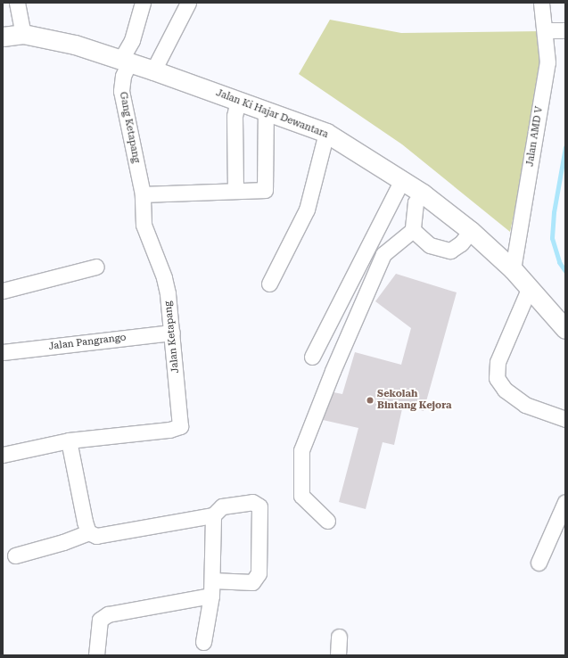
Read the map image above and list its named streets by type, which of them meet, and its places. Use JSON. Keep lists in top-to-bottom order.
{
  "streets": {
    "main road": ["Jalan Ki Hajar Dewantara"],
    "street": [
      "Gang Ketapang",
      "Jalan AMD V",
      "Jalan Ketapang",
      "Jalan Pangrango"
    ]
  },
  "crossings": [
    ["Jalan Ki Hajar Dewantara", "Gang Ketapang"],
    ["Jalan Ki Hajar Dewantara", "Jalan AMD V"],
    ["Gang Ketapang", "Jalan Ketapang"],
    ["Jalan Ketapang", "Jalan Pangrango"]
  ],
  "places": ["Sekolah Bintang Kejora"]
}
